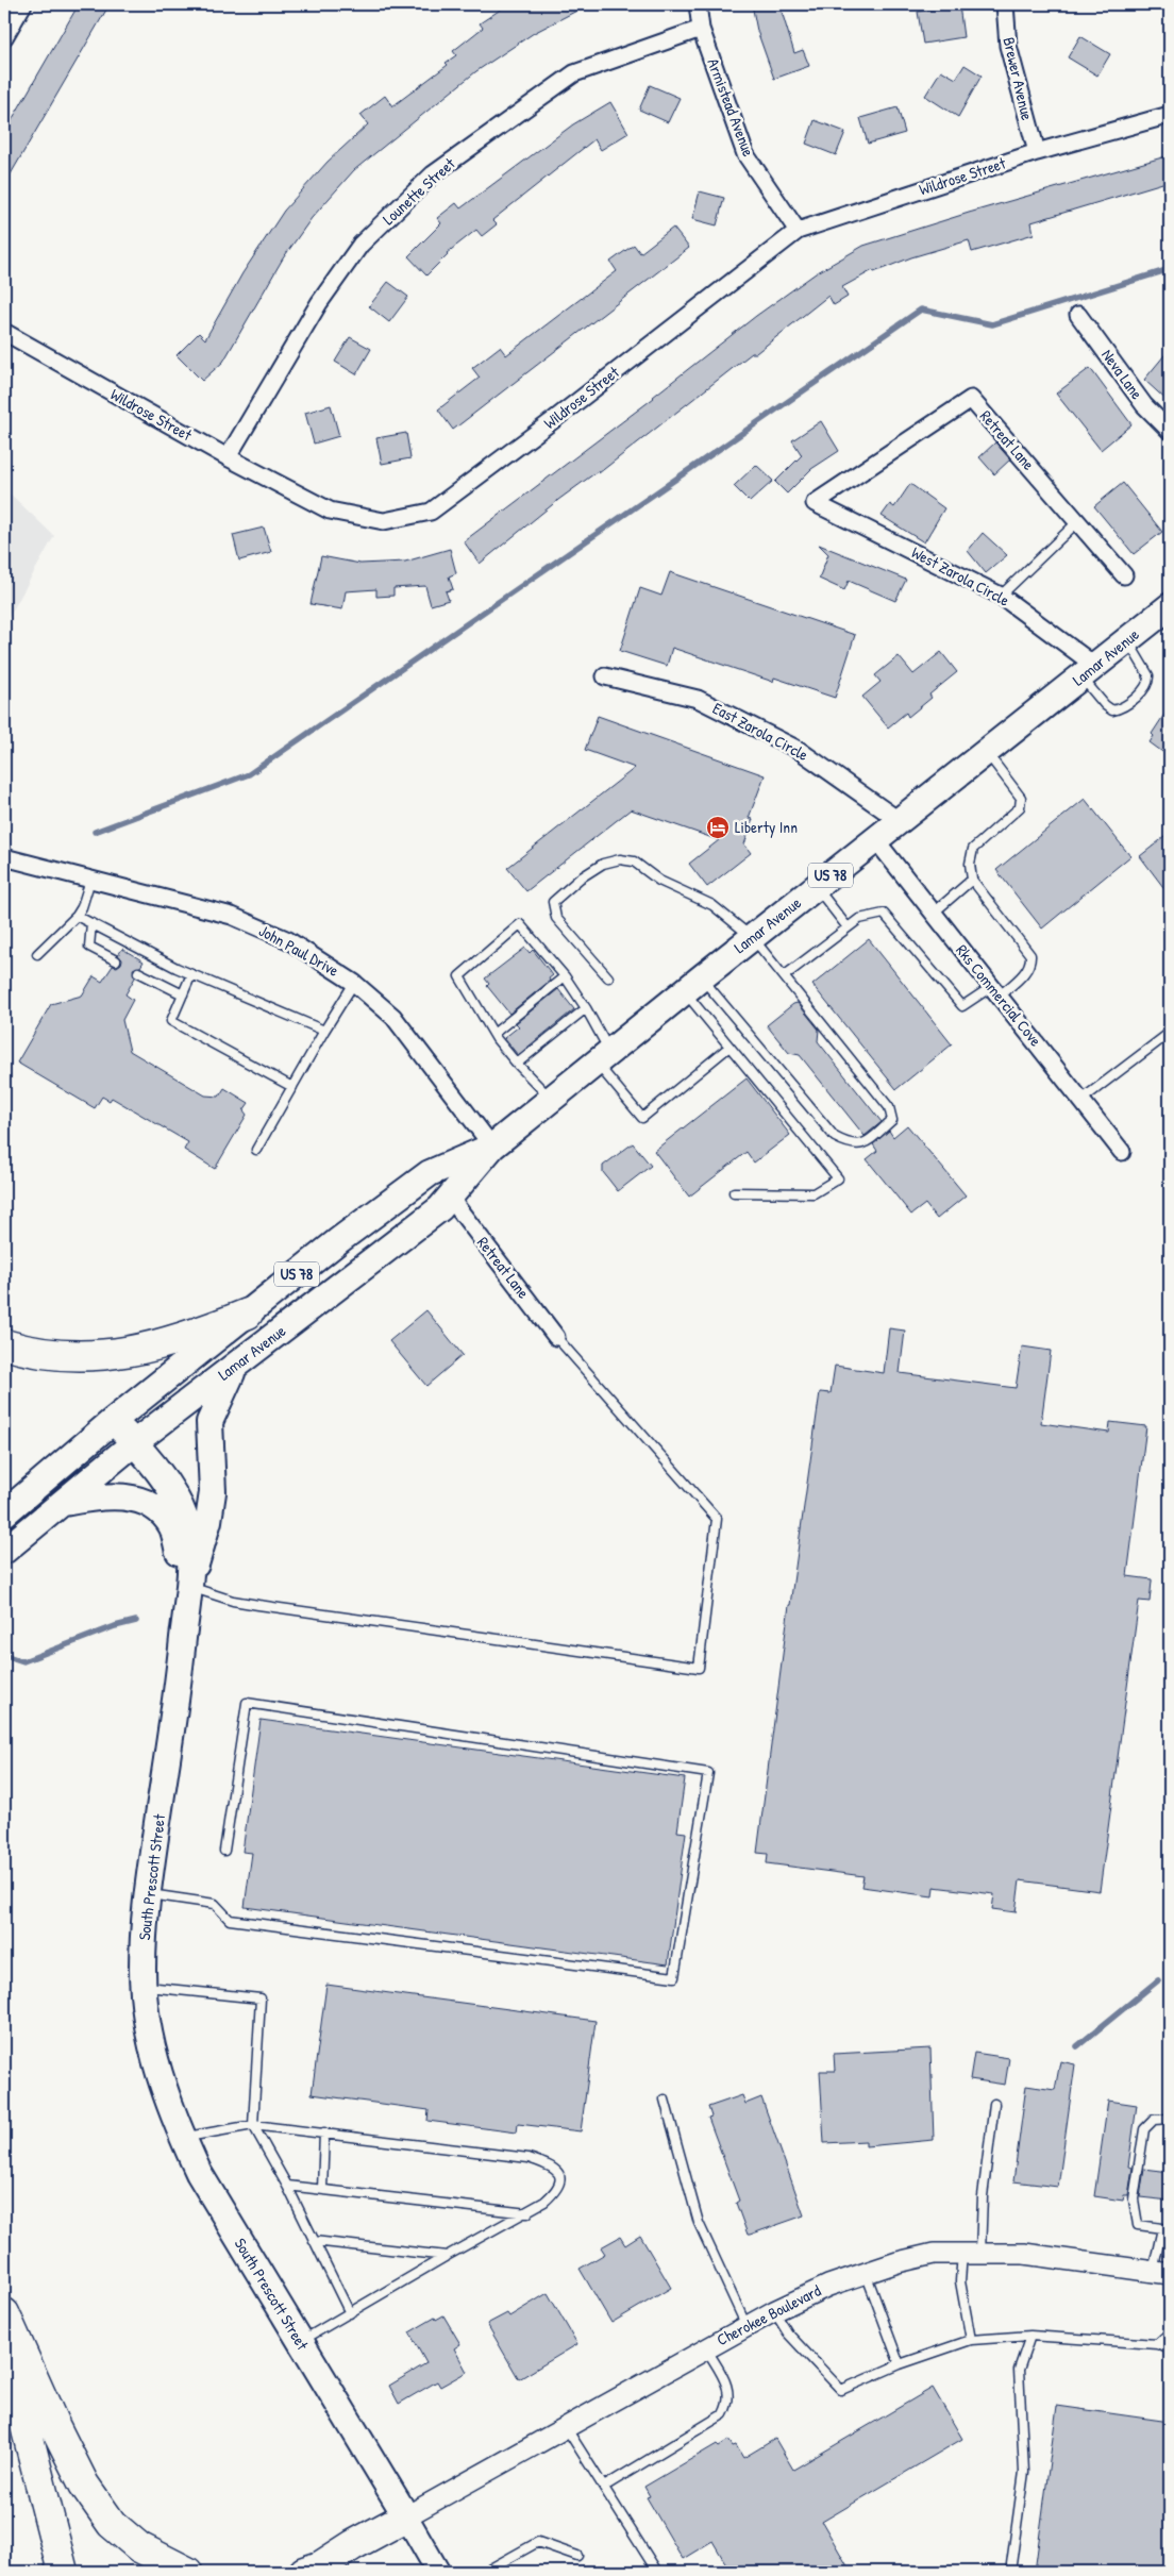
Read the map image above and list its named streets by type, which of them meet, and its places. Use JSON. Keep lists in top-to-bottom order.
{
  "streets": {
    "main road": ["Lamar Avenue", "US 78", "South Prescott Street"],
    "street": [
      "Brewer Avenue",
      "Armistead Avenue",
      "Wildrose Street",
      "Lounette Street",
      "Neva Lane",
      "Retreat Lane",
      "West Zarola Circle",
      "East Zarola Circle",
      "John Paul Drive",
      "Rks Commercial Cove",
      "Cherokee Boulevard"
    ]
  },
  "crossings": [
    ["Brewer Avenue", "Wildrose Street"],
    ["Armistead Avenue", "Wildrose Street"],
    ["Armistead Avenue", "Lounette Street"],
    ["Wildrose Street", "Lounette Street"],
    ["Retreat Lane", "West Zarola Circle"],
    ["Retreat Lane", "Lamar Avenue"],
    ["West Zarola Circle", "Lamar Avenue"],
    ["Lamar Avenue", "East Zarola Circle"],
    ["Lamar Avenue", "John Paul Drive"],
    ["Lamar Avenue", "Rks Commercial Cove"],
    ["Lamar Avenue", "South Prescott Street"],
    ["South Prescott Street", "Cherokee Boulevard"]
  ],
  "places": {
    "hotel": ["Liberty Inn"]
  }
}
